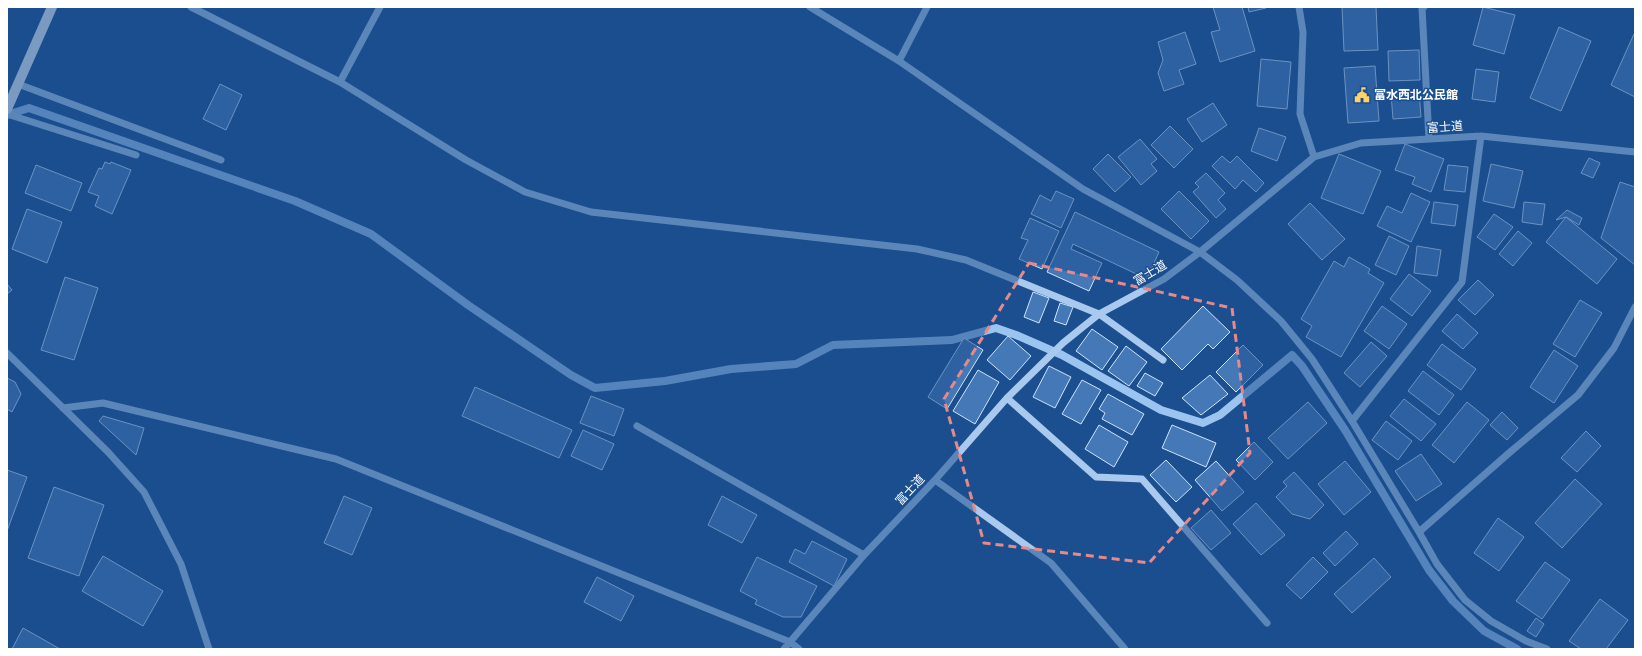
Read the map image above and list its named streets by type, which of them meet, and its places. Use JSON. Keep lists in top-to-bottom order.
{
  "streets": {
    "street": ["富士道"]
  },
  "places": {
    "public building": ["富水西北公民館"]
  }
}
